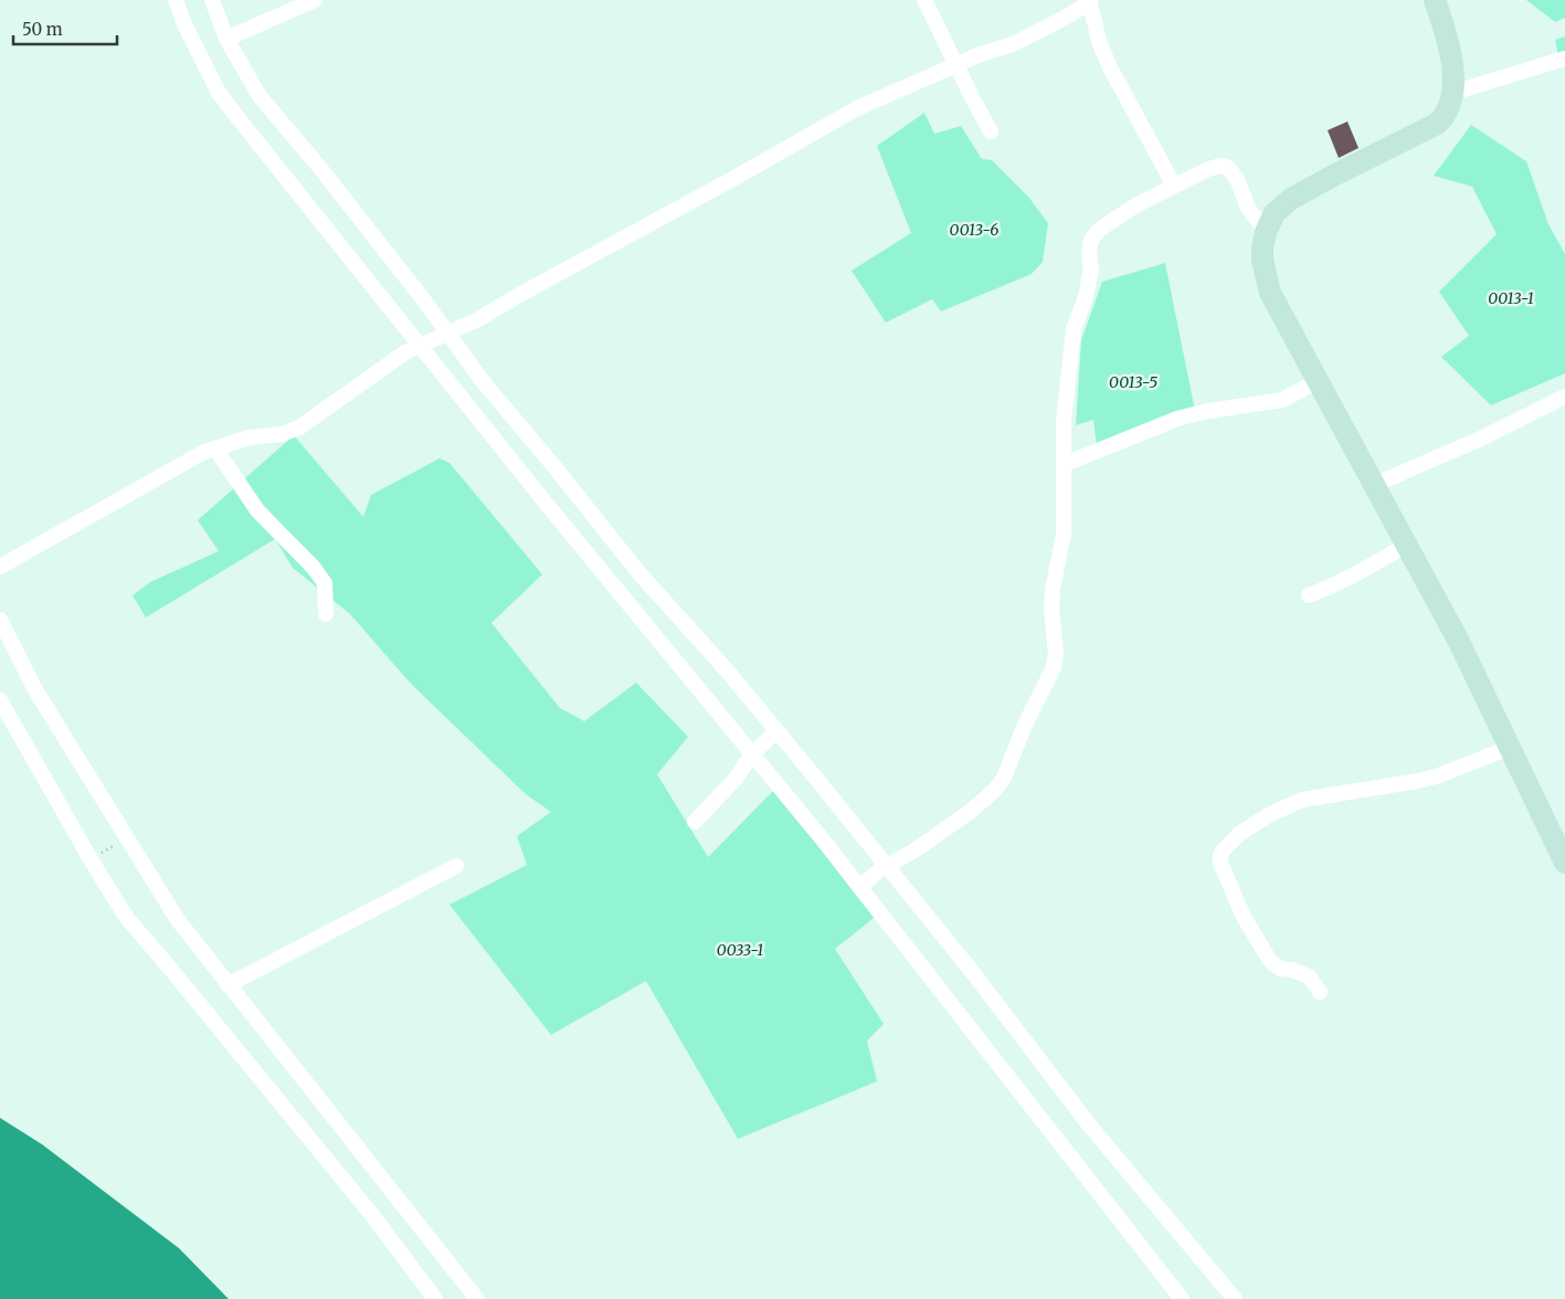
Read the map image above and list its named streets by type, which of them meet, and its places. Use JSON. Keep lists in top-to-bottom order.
{
  "parks": [
    "0013-6",
    "0013-1",
    "0013-5",
    "0033-1"
  ],
  "scale_bar": "50 m"
}
